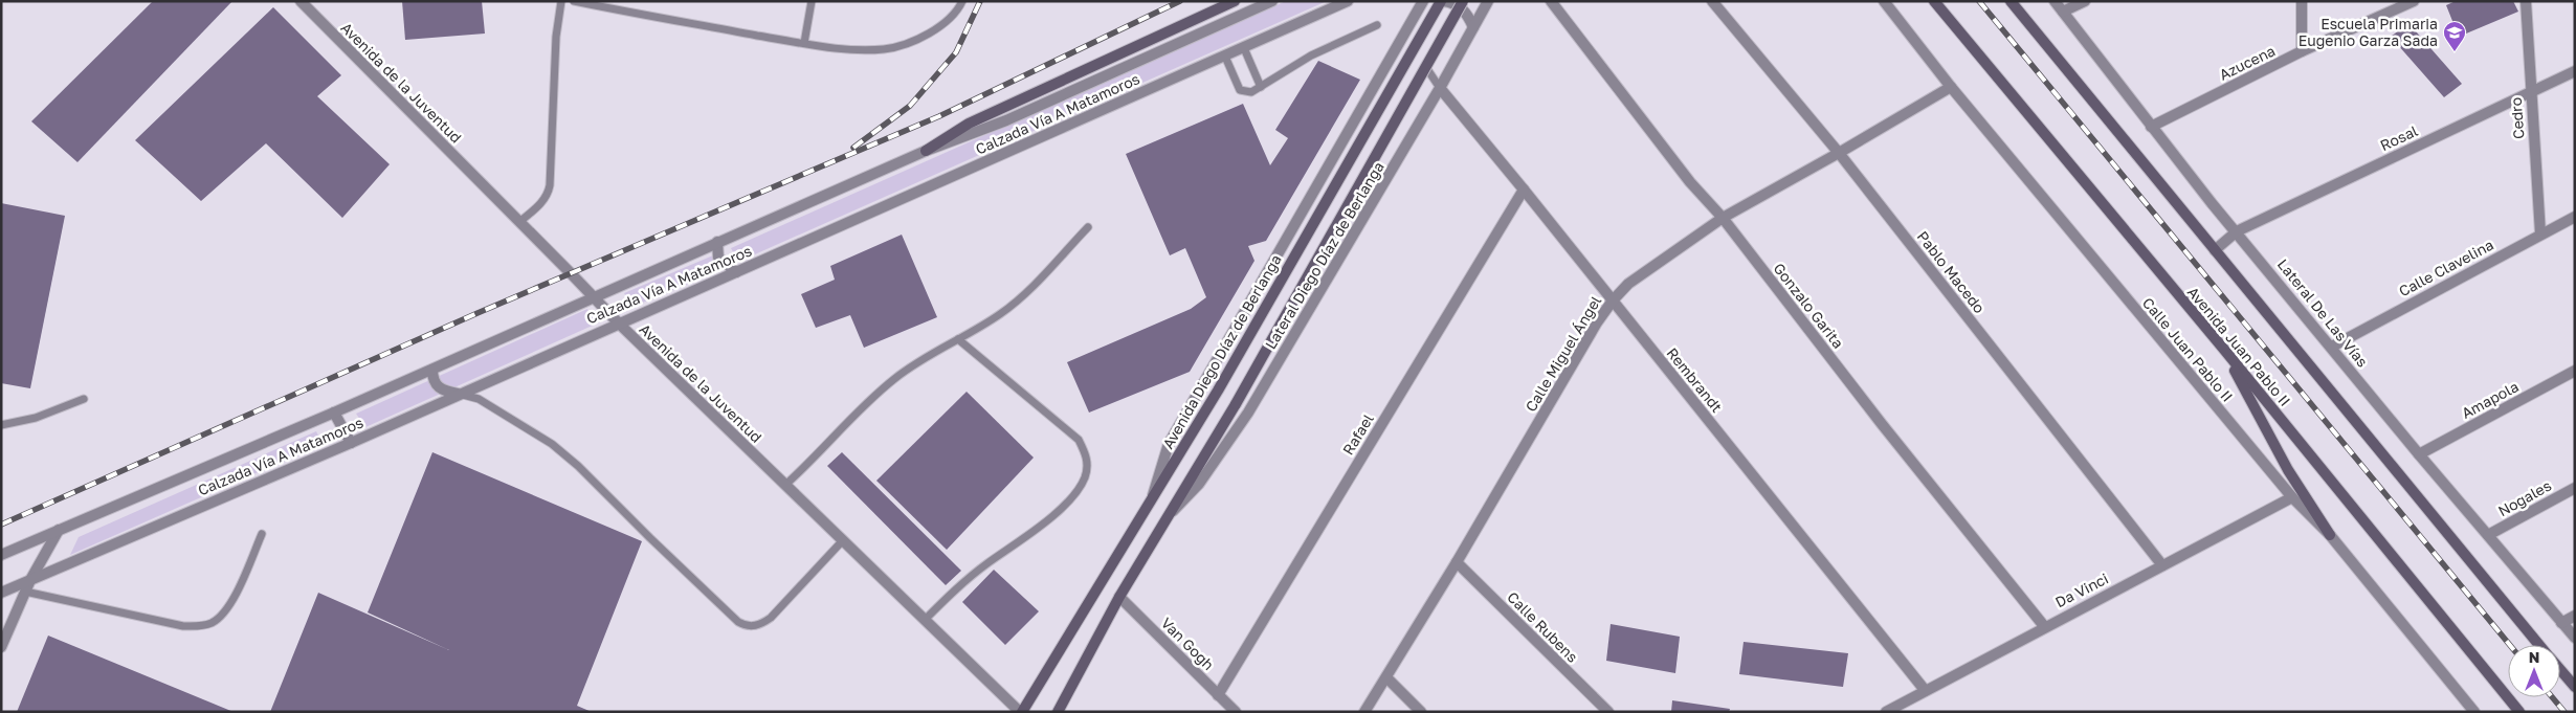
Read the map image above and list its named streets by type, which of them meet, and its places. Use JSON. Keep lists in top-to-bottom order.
{
  "streets": {
    "main road": ["Avenida Juan Pablo II", "Avenida Diego Díaz de Berlanga"],
    "street": [
      "Azucena",
      "Avenida de la Juventud",
      "Calzada Vía A Matamoros",
      "Cedro",
      "Rosal",
      "Lateral Diego Díaz de Berlanga",
      "Calle Clavelina",
      "Pablo Macedo",
      "Gonzalo Garita",
      "Lateral De Las Vías",
      "Calle Juan Pablo II",
      "Calle Miguel Ángel",
      "Rembrandt",
      "Amapola",
      "Rafael",
      "Nogales",
      "Da Vinci",
      "Calle Rubens",
      "Van Gogh"
    ]
  },
  "crossings": [
    ["Azucena", "Lateral De Las Vías"],
    ["Avenida de la Juventud", "Calzada Vía A Matamoros"],
    ["Avenida de la Juventud", "Avenida Diego Díaz de Berlanga"],
    ["Cedro", "Rosal"],
    ["Cedro", "Calle Clavelina"],
    ["Rosal", "Lateral De Las Vías"],
    ["Lateral Diego Díaz de Berlanga", "Rembrandt"],
    ["Calle Clavelina", "Lateral De Las Vías"],
    ["Pablo Macedo", "Calle Miguel Ángel"],
    ["Pablo Macedo", "Da Vinci"],
    ["Gonzalo Garita", "Calle Miguel Ángel"],
    ["Gonzalo Garita", "Da Vinci"],
    ["Lateral De Las Vías", "Amapola"],
    ["Lateral De Las Vías", "Nogales"],
    ["Calle Juan Pablo II", "Calle Miguel Ángel"],
    ["Calle Juan Pablo II", "Da Vinci"],
    ["Calle Miguel Ángel", "Rembrandt"],
    ["Calle Miguel Ángel", "Calle Rubens"],
    ["Rembrandt", "Rafael"],
    ["Rembrandt", "Da Vinci"],
    ["Rafael", "Van Gogh"]
  ],
  "places": {
    "school or university": ["Escuela Primaria Eugenio Garza Sada"]
  },
  "north": "top"
}
